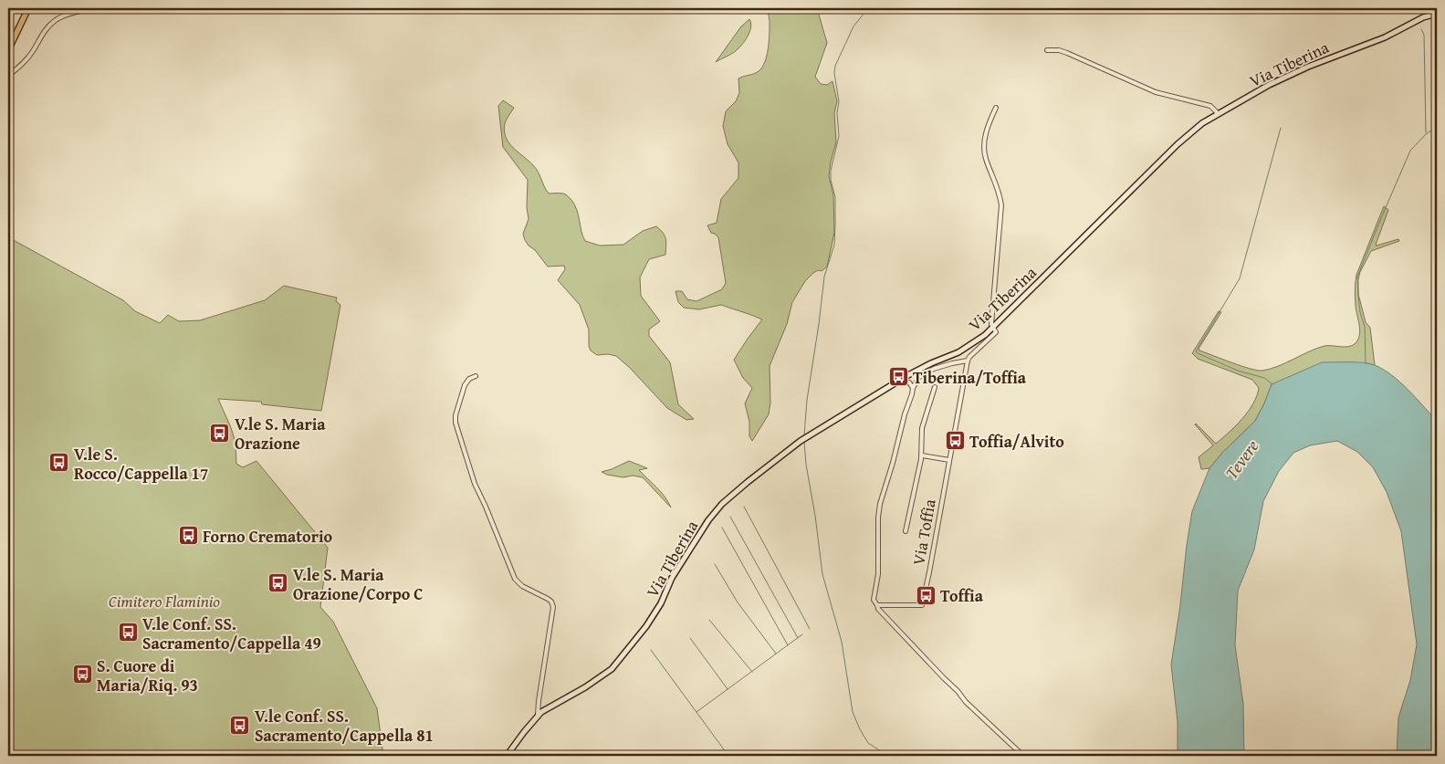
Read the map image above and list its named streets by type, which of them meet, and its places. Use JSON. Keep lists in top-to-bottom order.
{
  "streets": {
    "main road": ["Via Tiberina"],
    "street": ["Via Toffia"]
  },
  "water": ["Tevere"],
  "parks": ["Cimitero Flaminio"],
  "places": {
    "bus stop": [
      "Tiberina/Toffia",
      "V.le S. Maria Orazione",
      "Toffia/Alvito",
      "V.le S. Rocco/Cappella 17",
      "Forno Crematorio",
      "V.le S. Maria Orazione/Corpo C",
      "Toffia",
      "V.le Conf. SS. Sacramento/Cappella 49",
      "S. Cuore di Maria/Riq. 93",
      "V.le Conf. SS. Sacramento/Cappella 81"
    ]
  }
}
